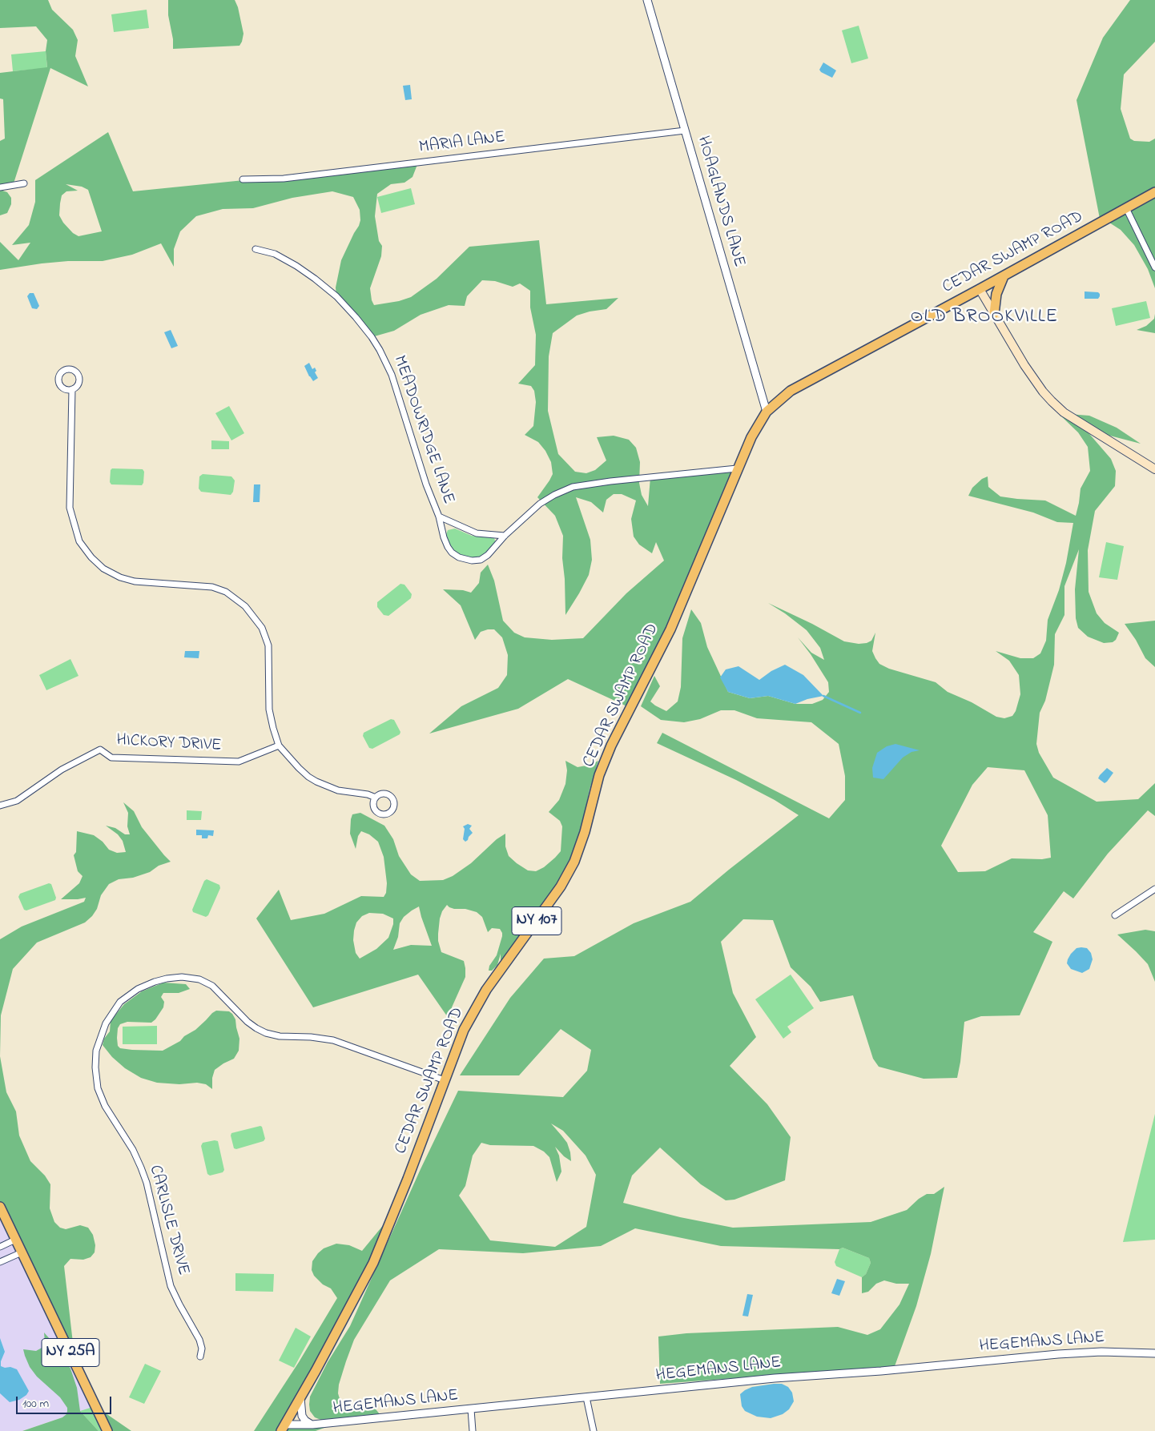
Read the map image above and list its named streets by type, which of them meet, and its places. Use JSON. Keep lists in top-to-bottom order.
{
  "streets": {
    "main road": ["CEDAR SWAMP ROAD", "NY 107", "NY 25A"],
    "street": [
      "MARIA LANE",
      "HOAGLANDS LANE",
      "MEADOWRIDGE LANE",
      "HICKORY DRIVE",
      "CARLISLE DRIVE",
      "HEGEMANS LANE"
    ]
  },
  "crossings": [
    ["MARIA LANE", "HOAGLANDS LANE"],
    ["HOAGLANDS LANE", "CEDAR SWAMP ROAD"],
    ["CEDAR SWAMP ROAD", "MEADOWRIDGE LANE"],
    ["CEDAR SWAMP ROAD", "CARLISLE DRIVE"],
    ["CEDAR SWAMP ROAD", "HEGEMANS LANE"]
  ],
  "districts": ["OLD BROOKVILLE"],
  "scale_bar": "100 m"
}
